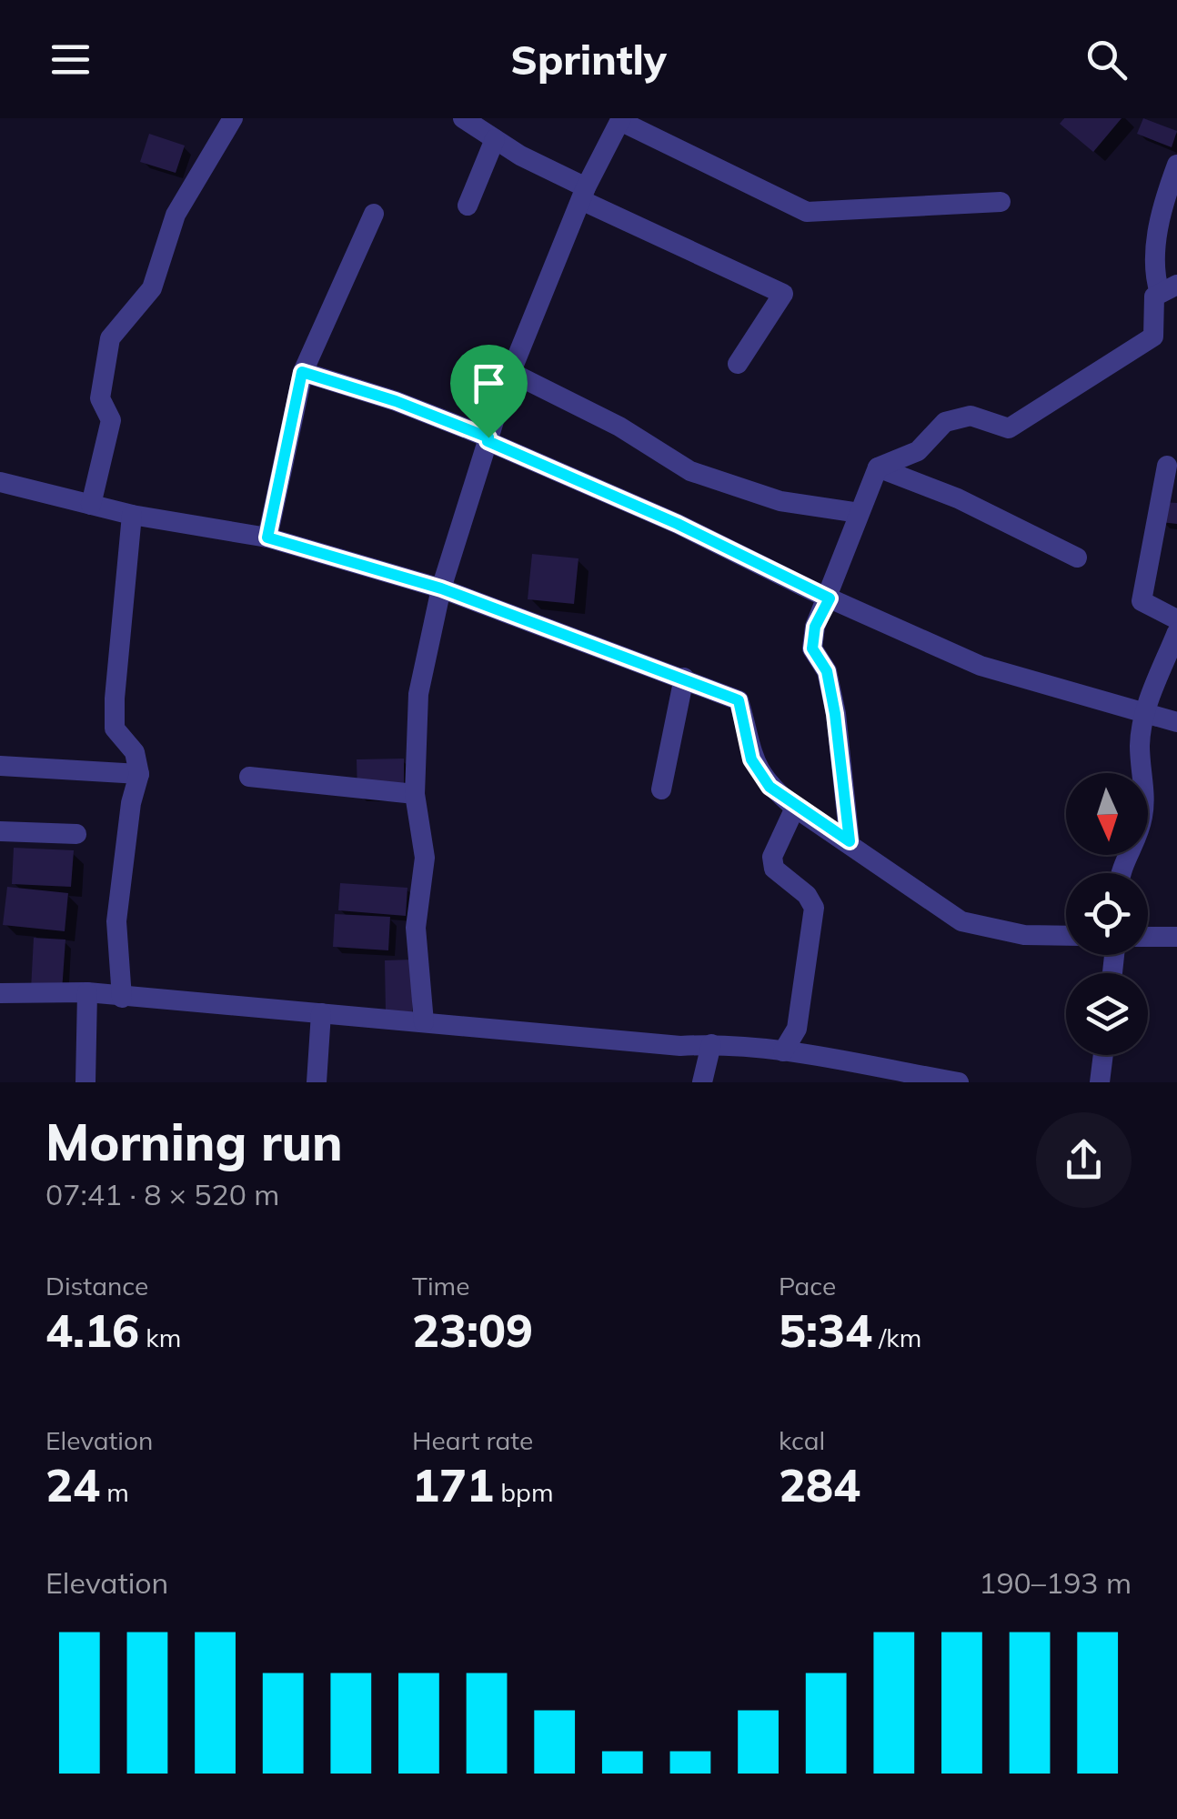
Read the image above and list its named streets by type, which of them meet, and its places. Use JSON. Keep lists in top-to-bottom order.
{
  "north": "bottom",
  "page": {
    "header": "Sprintly",
    "heading": ["Morning run", "07:41 · 8 × 520 m"],
    "stats": [
      ["Distance", "4.16 km"],
      ["Time", "23:09"],
      ["Pace", "5:34 /km"],
      ["Elevation", "24 m"],
      ["Heart rate", "171 bpm"],
      ["kcal", "284"]
    ],
    "chart": ["Elevation", "190–193 m"]
  }
}
